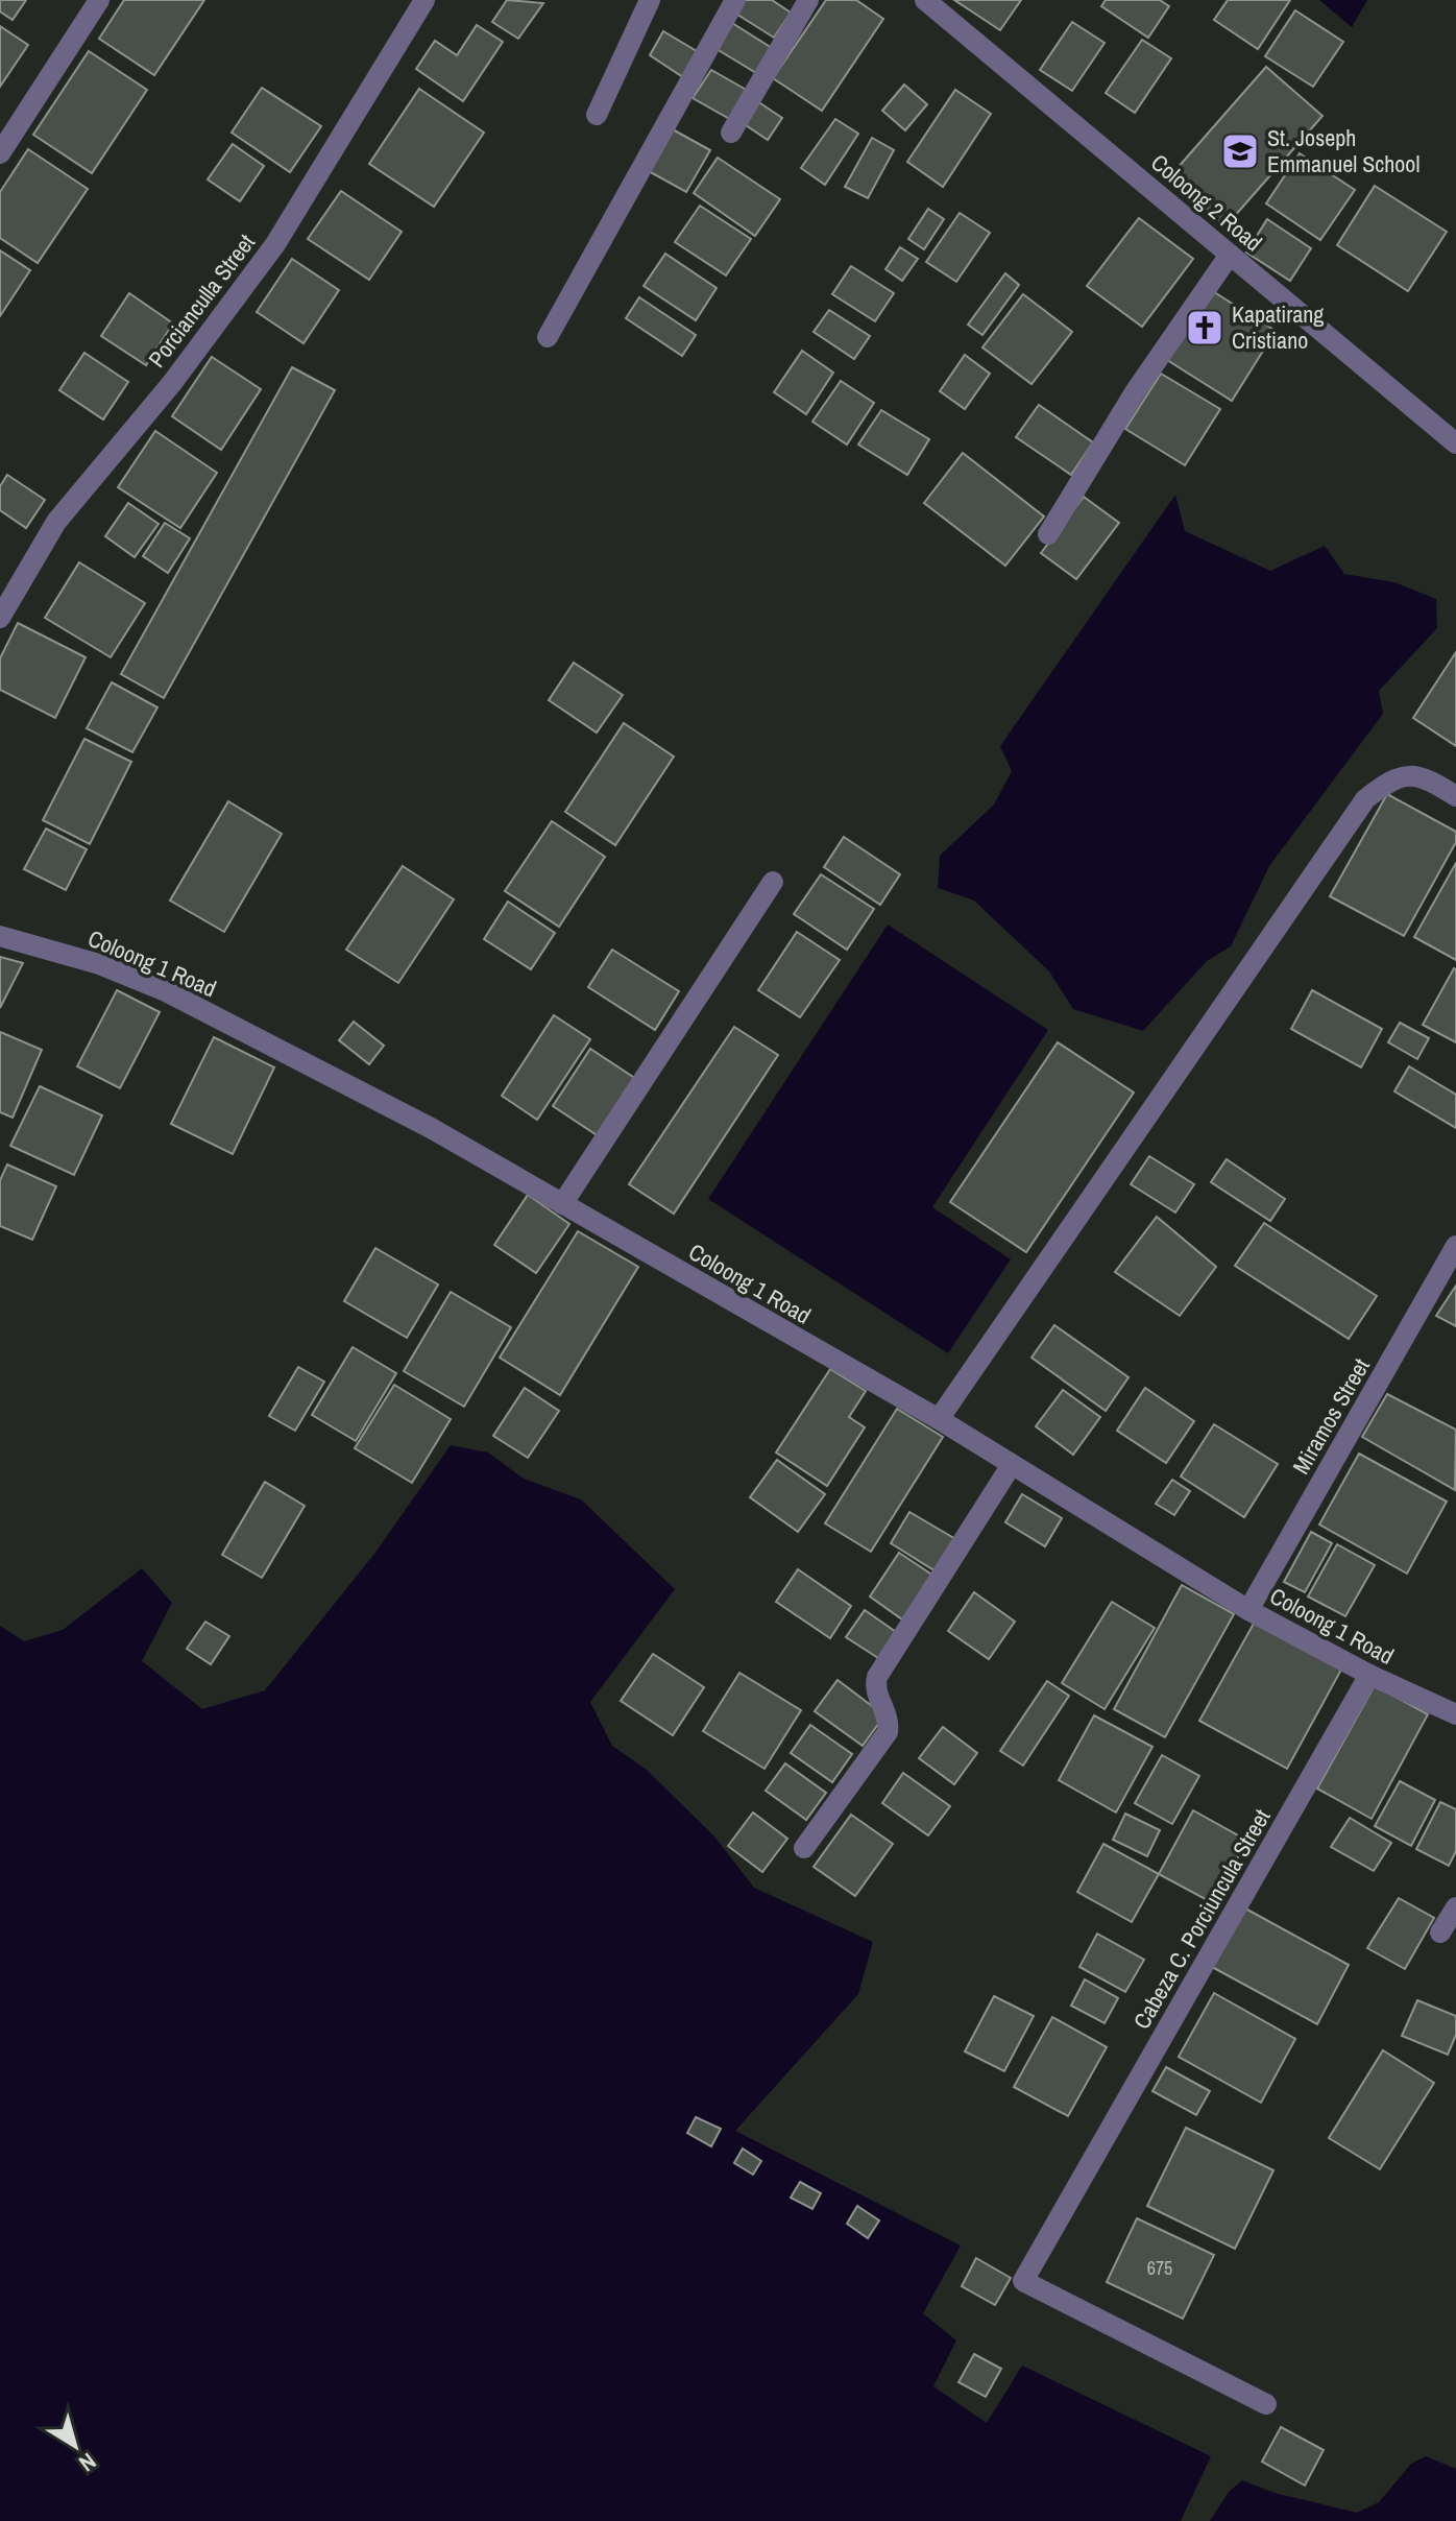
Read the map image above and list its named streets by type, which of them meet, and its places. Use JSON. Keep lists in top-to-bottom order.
{
  "streets": {
    "street": [
      "Coloong 2 Road",
      "Porcianculla Street",
      "Coloong 1 Road",
      "Miramos Street",
      "Cabeza C. Porciuncula Street"
    ]
  },
  "crossings": [
    ["Coloong 1 Road", "Miramos Street"],
    ["Coloong 1 Road", "Cabeza C. Porciuncula Street"]
  ],
  "places": {
    "school or university": ["St. Joseph Emmanuel School"],
    "church": ["Kapatirang Cristiano"]
  },
  "house_numbers": ["675"],
  "north": "bottom right"
}
